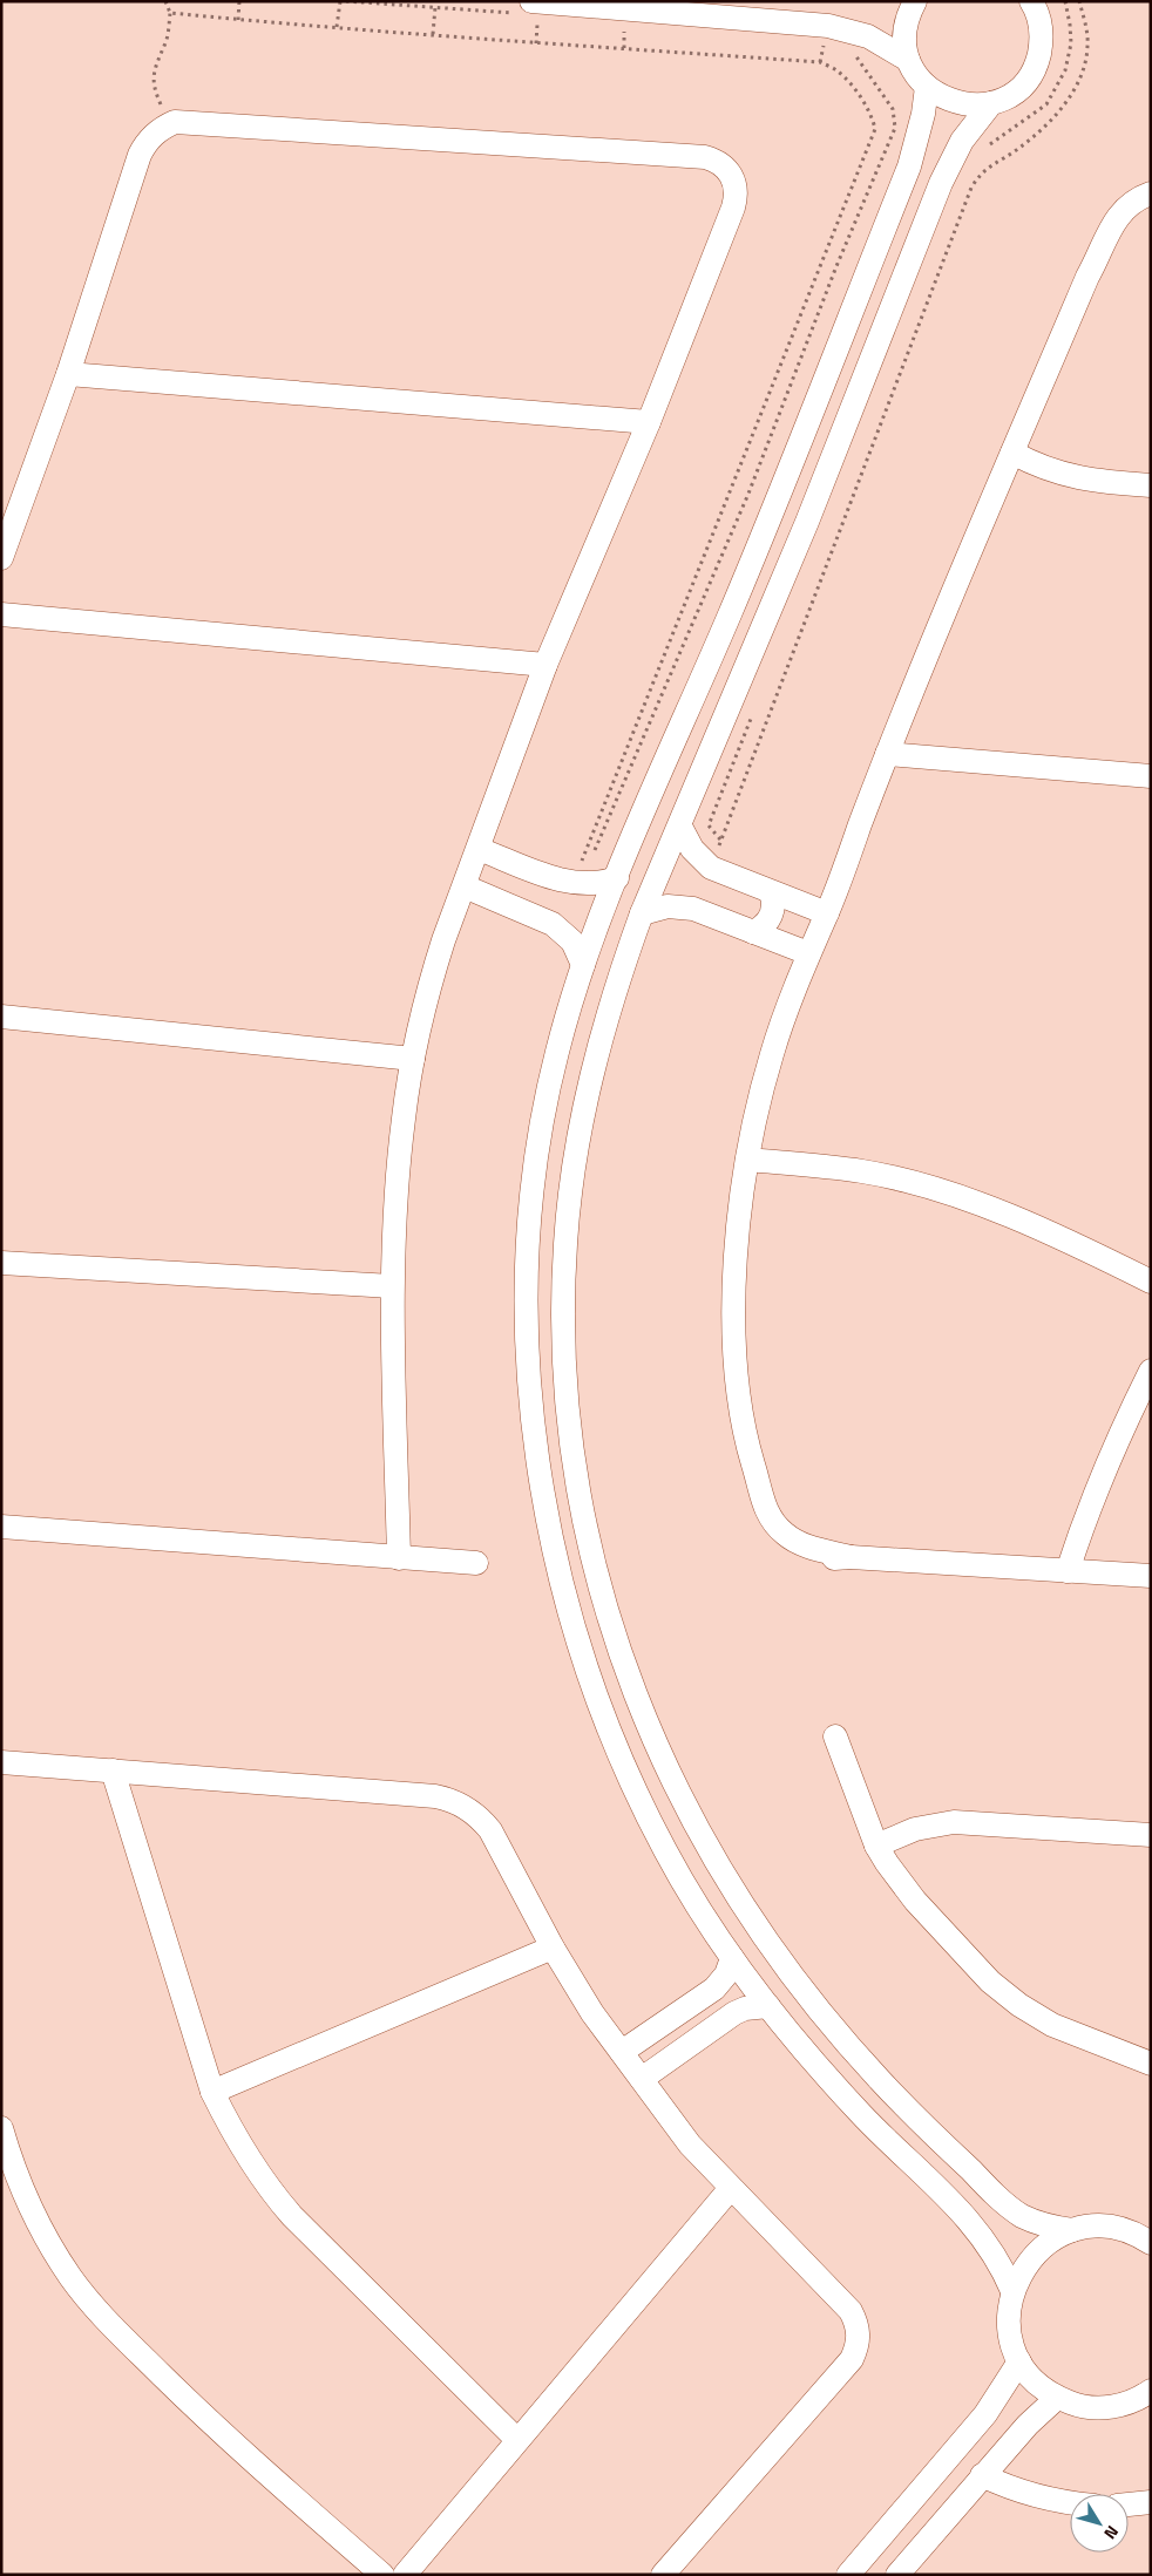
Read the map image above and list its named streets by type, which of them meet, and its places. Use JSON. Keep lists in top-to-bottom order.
{
  "north": "bottom right"
}
